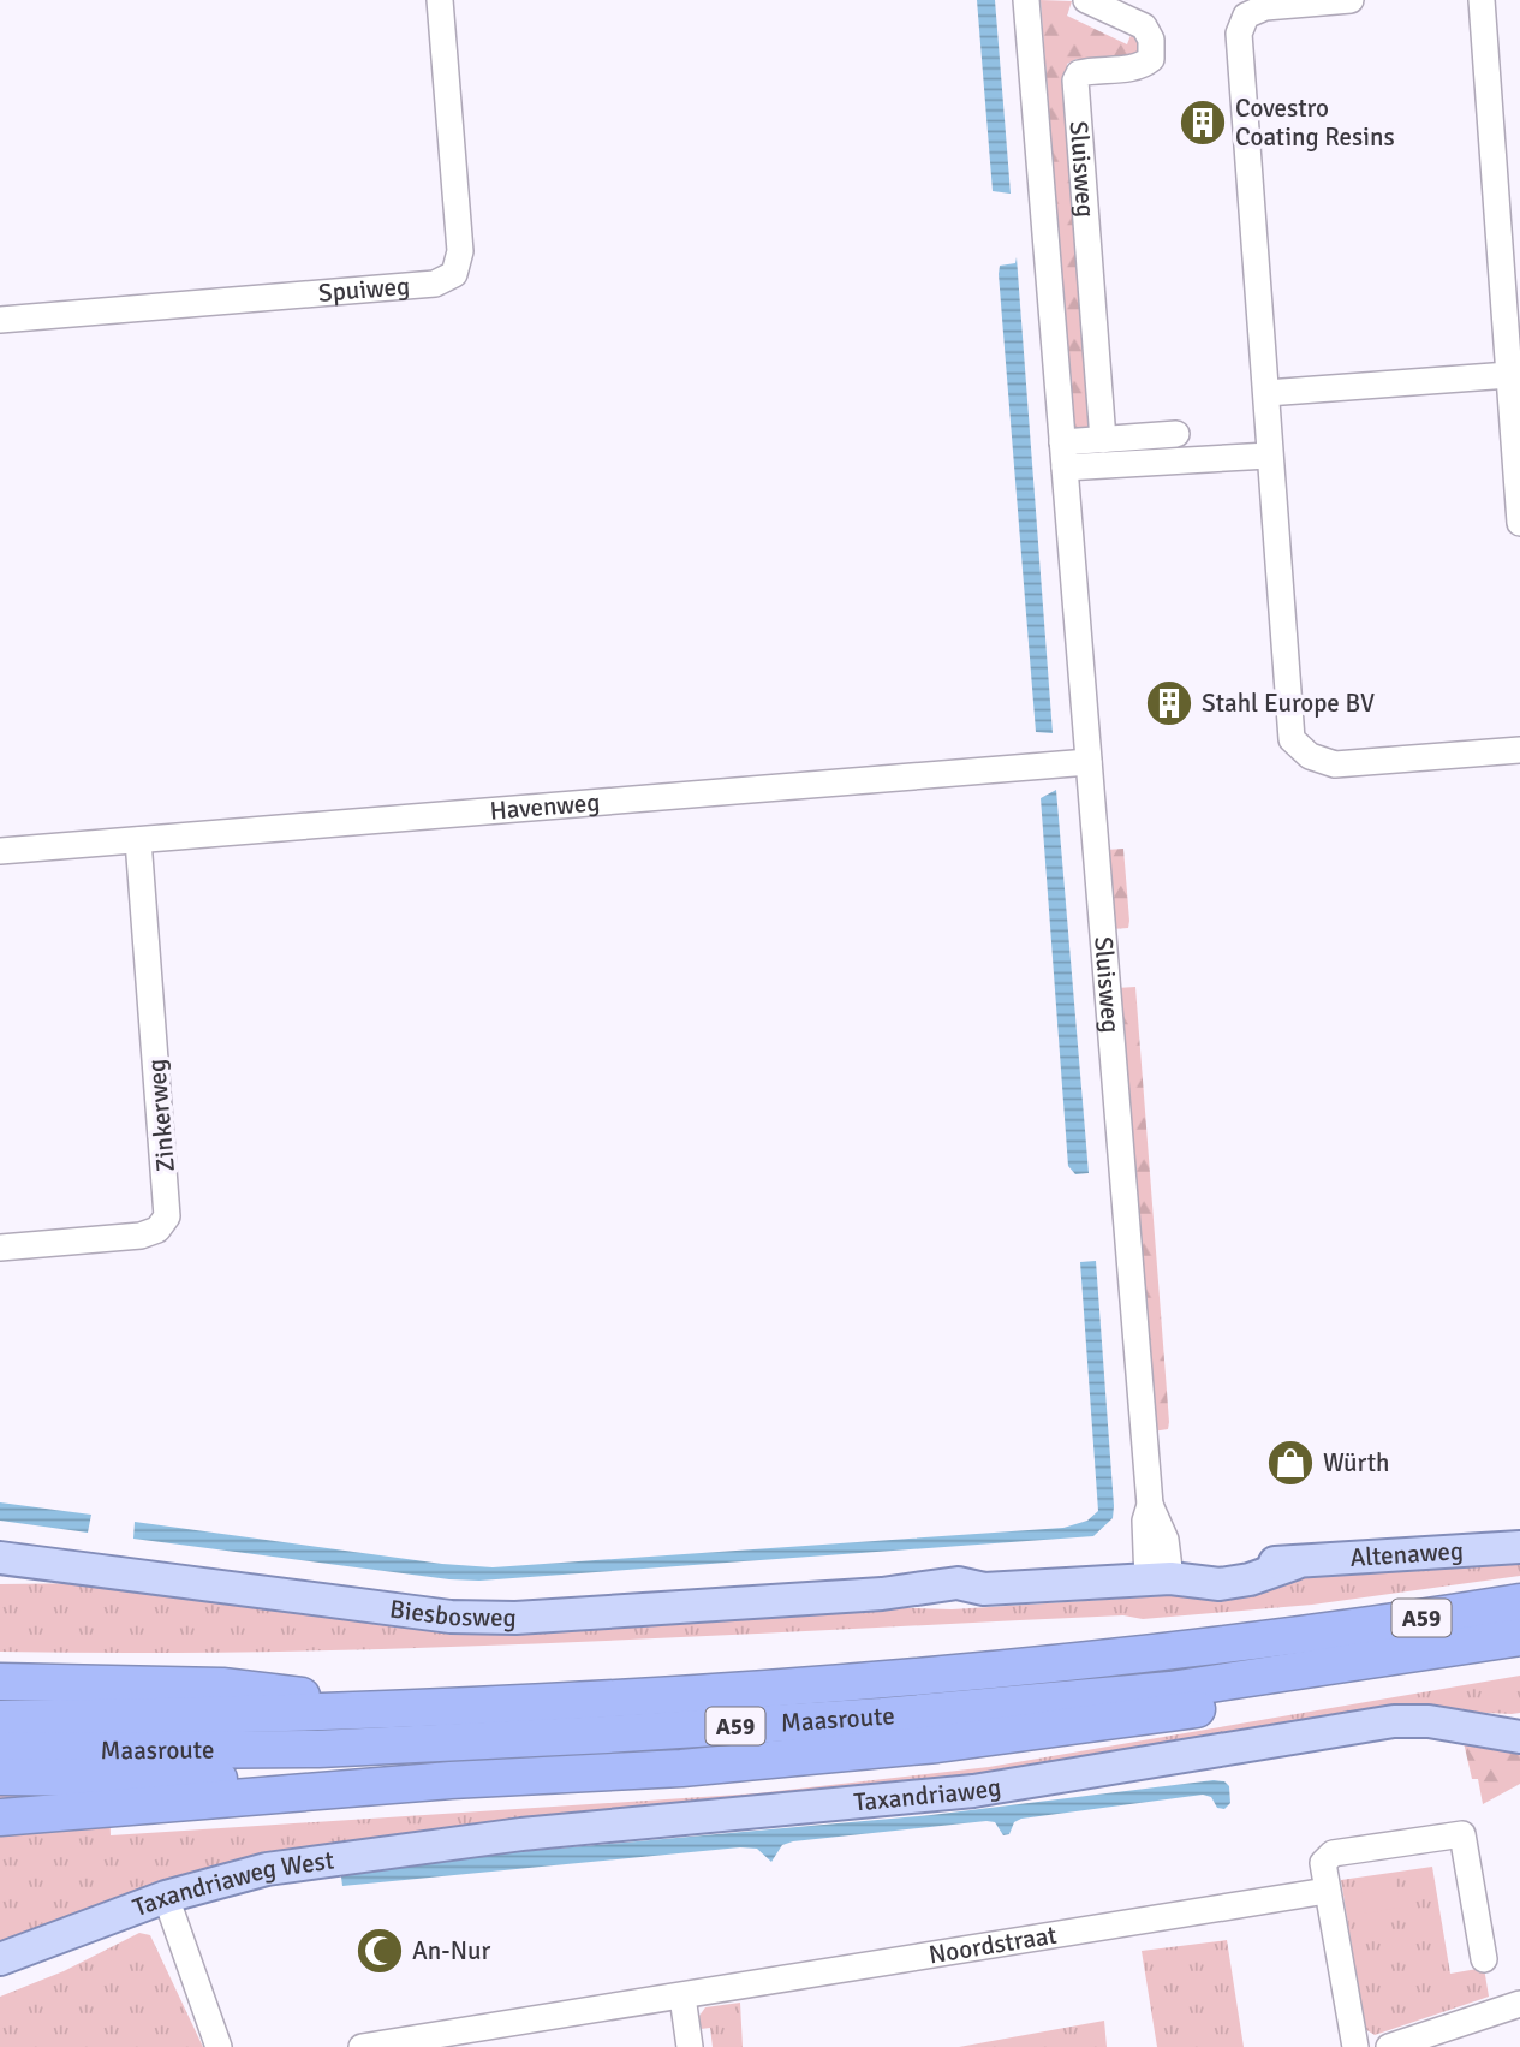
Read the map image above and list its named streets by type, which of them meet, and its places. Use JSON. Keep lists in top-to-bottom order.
{
  "streets": {
    "highway": ["A59", "Maasroute"],
    "main road": [
      "Altenaweg",
      "Biesbosweg",
      "Taxandriaweg",
      "Taxandriaweg West"
    ],
    "street": [
      "Sluisweg",
      "Spuiweg",
      "Havenweg",
      "Zinkerweg",
      "Noordstraat"
    ]
  },
  "crossings": [
    ["Sluisweg", "Havenweg"],
    ["Sluisweg", "Altenaweg"],
    ["Sluisweg", "Biesbosweg"],
    ["Havenweg", "Zinkerweg"],
    ["Altenaweg", "Biesbosweg"],
    ["A59", "Maasroute"],
    ["Taxandriaweg", "Taxandriaweg West"]
  ],
  "places": {
    "building": ["Covestro Coating Resins", "Stahl Europe BV"],
    "shop": ["Würth"],
    "mosque": ["An-Nur"]
  }
}
